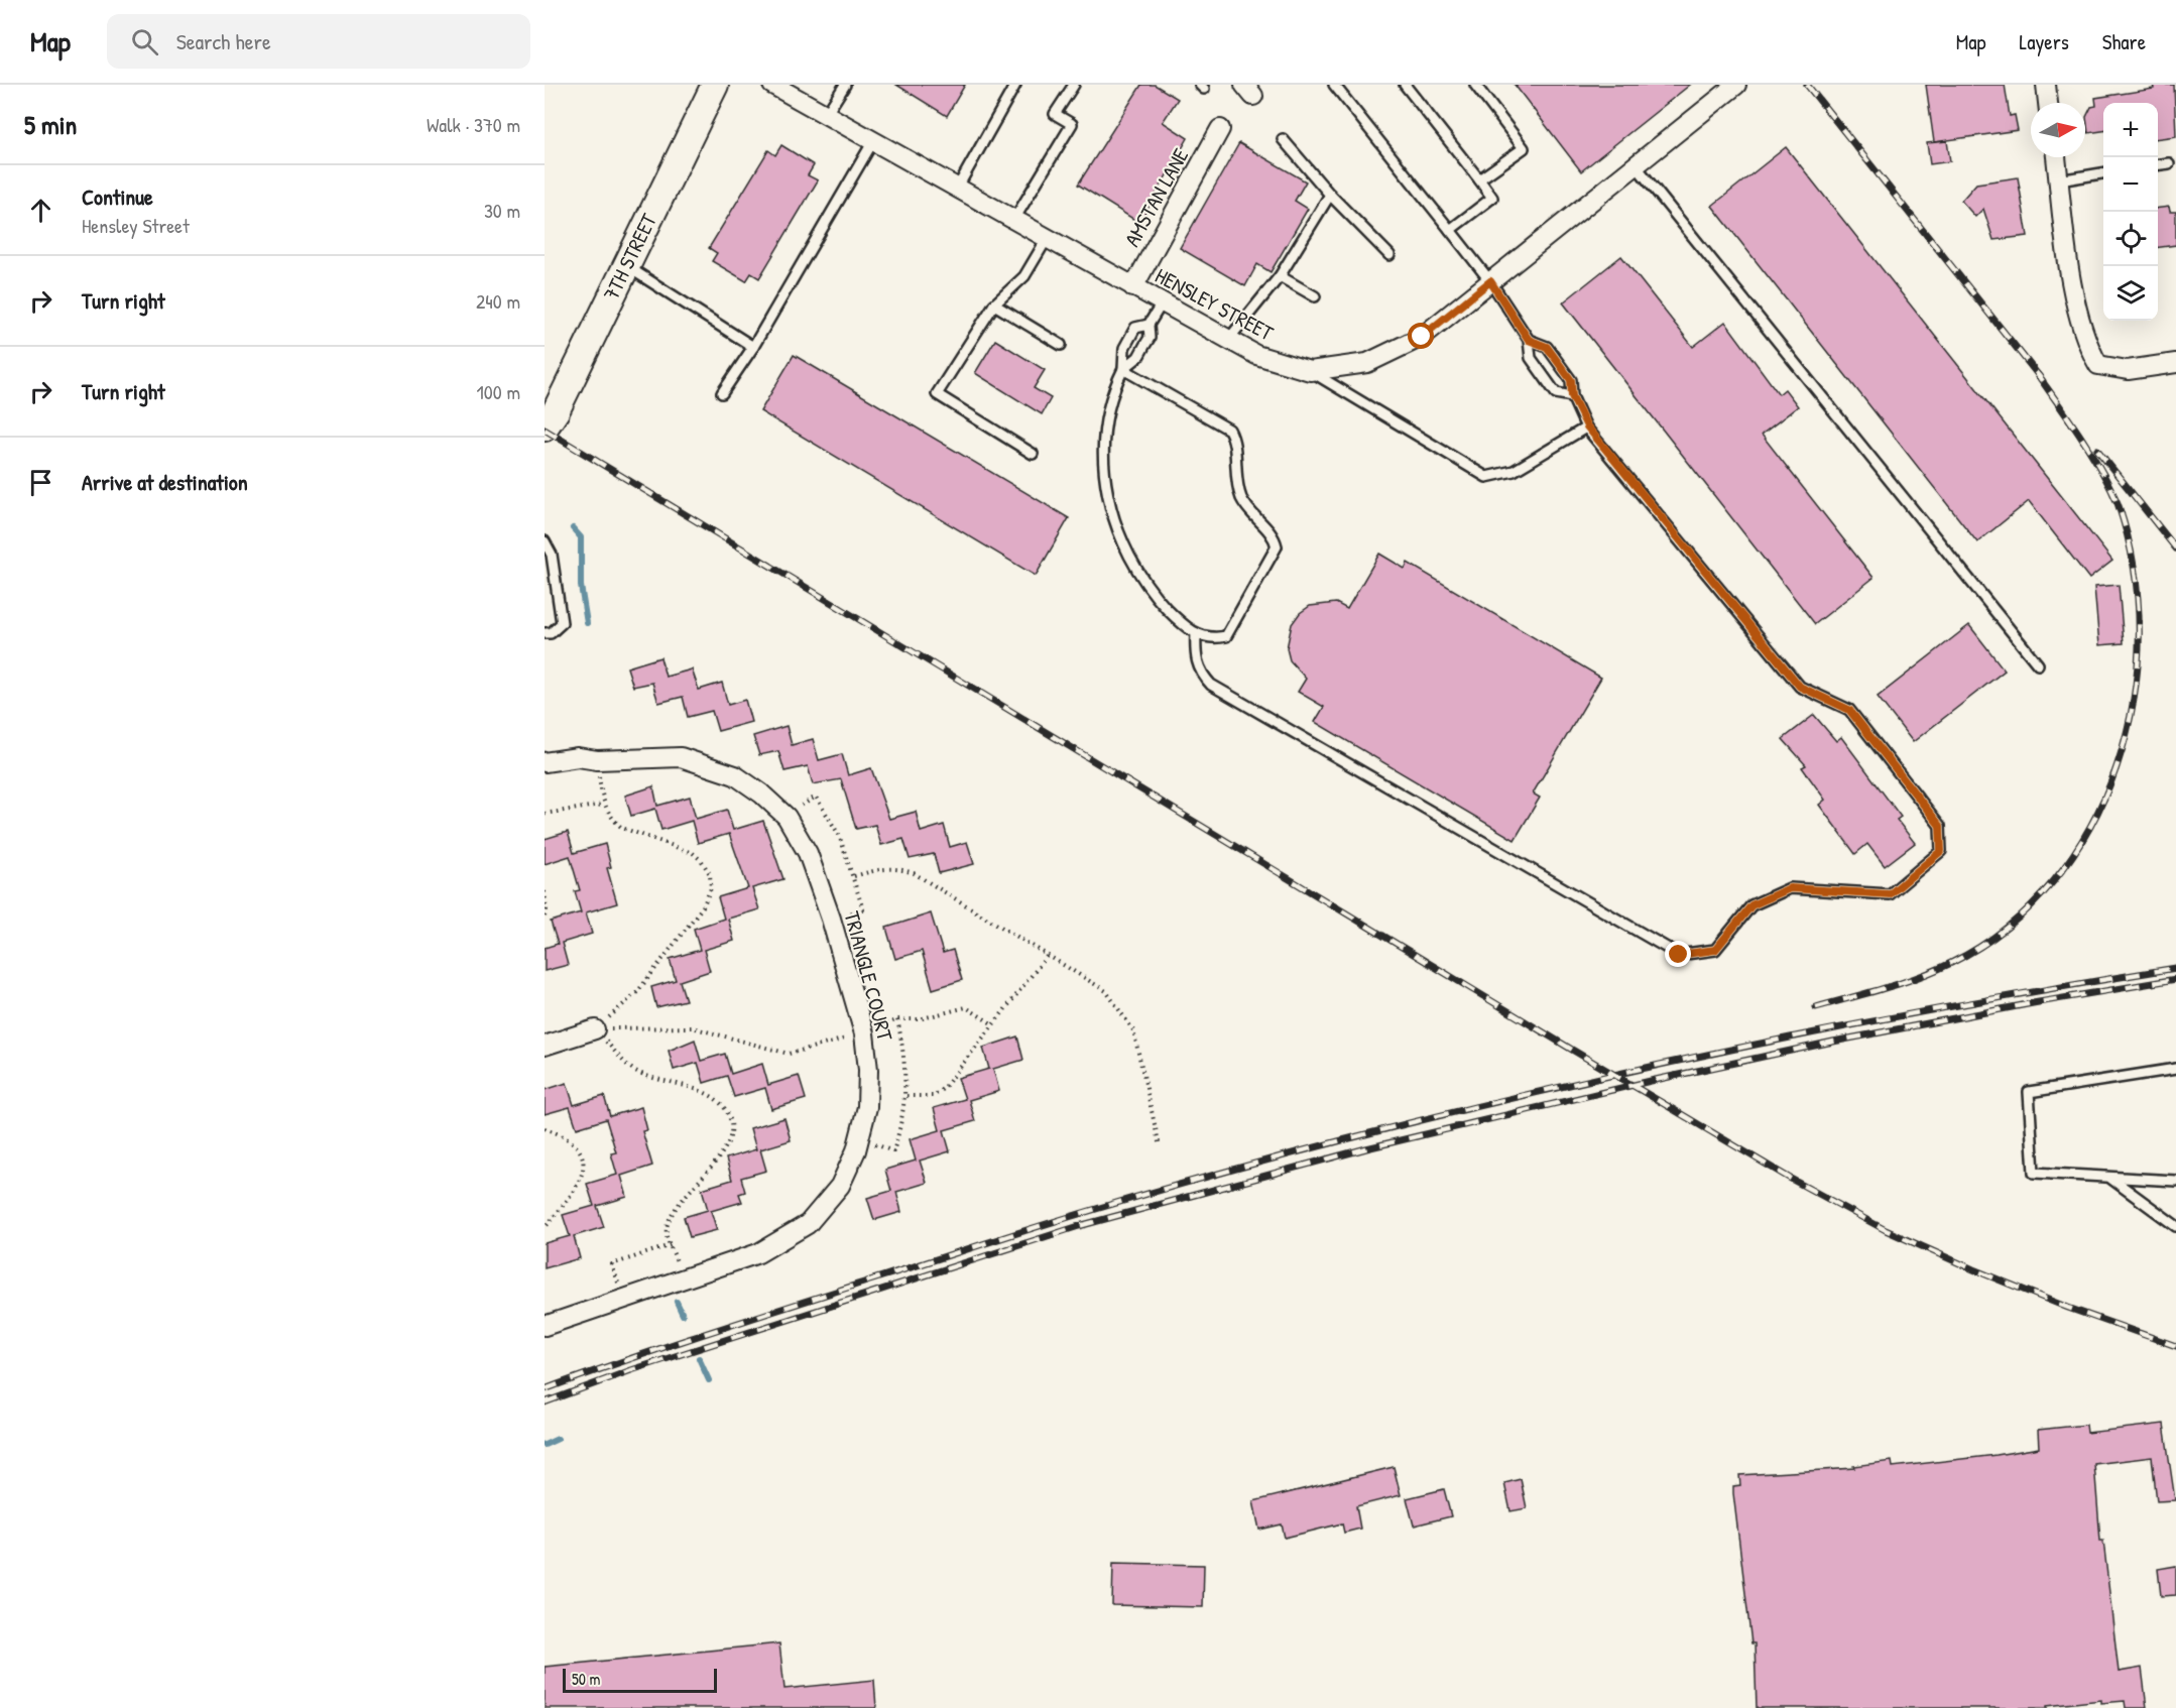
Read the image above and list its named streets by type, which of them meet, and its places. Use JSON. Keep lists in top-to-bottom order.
{
  "streets": {
    "street": [
      "AMSTAN LANE",
      "7TH STREET",
      "HENSLEY STREET",
      "TRIANGLE COURT"
    ]
  },
  "crossings": [
    ["AMSTAN LANE", "HENSLEY STREET"]
  ],
  "scale_bar": "50 m",
  "north": "right",
  "page": {
    "header": "Map",
    "search": "Search here",
    "nav": ["Map", "Layers", "Share"],
    "heading": ["5 min", "Walk · 370 m"],
    "map_buttons": ["+", "−"],
    "list": [
      ["Continue", "Hensley Street", "30 m"],
      ["Turn right", "240 m"],
      ["Turn right", "100 m"],
      "Arrive at destination"
    ],
    "scale": "50 m"
  }
}
